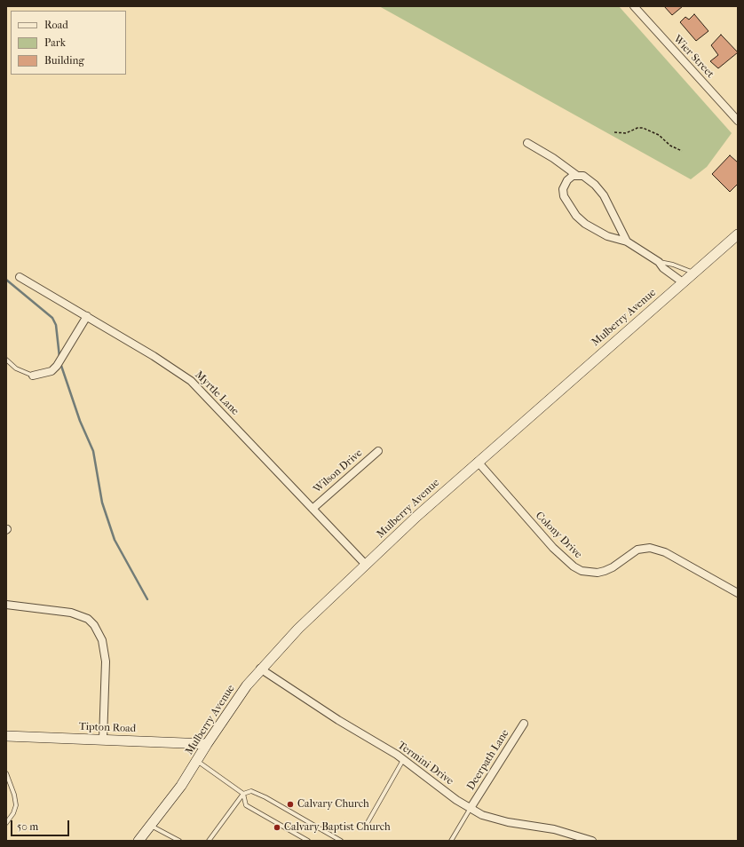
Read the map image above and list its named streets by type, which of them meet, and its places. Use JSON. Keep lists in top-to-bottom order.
{
  "streets": {
    "main road": ["Mulberry Avenue", "Tipton Road"],
    "street": [
      "Wier Street",
      "Myrtle Lane",
      "Wilson Drive",
      "Colony Drive",
      "Deerpath Lane",
      "Termini Drive"
    ]
  },
  "crossings": [
    ["Mulberry Avenue", "Myrtle Lane"],
    ["Mulberry Avenue", "Colony Drive"],
    ["Mulberry Avenue", "Tipton Road"],
    ["Mulberry Avenue", "Termini Drive"],
    ["Myrtle Lane", "Wilson Drive"],
    ["Deerpath Lane", "Termini Drive"]
  ],
  "places": ["Calvary Church", "Calvary Baptist Church"],
  "legend": ["Road", "Park", "Building"],
  "scale_bar": "50 m"
}
